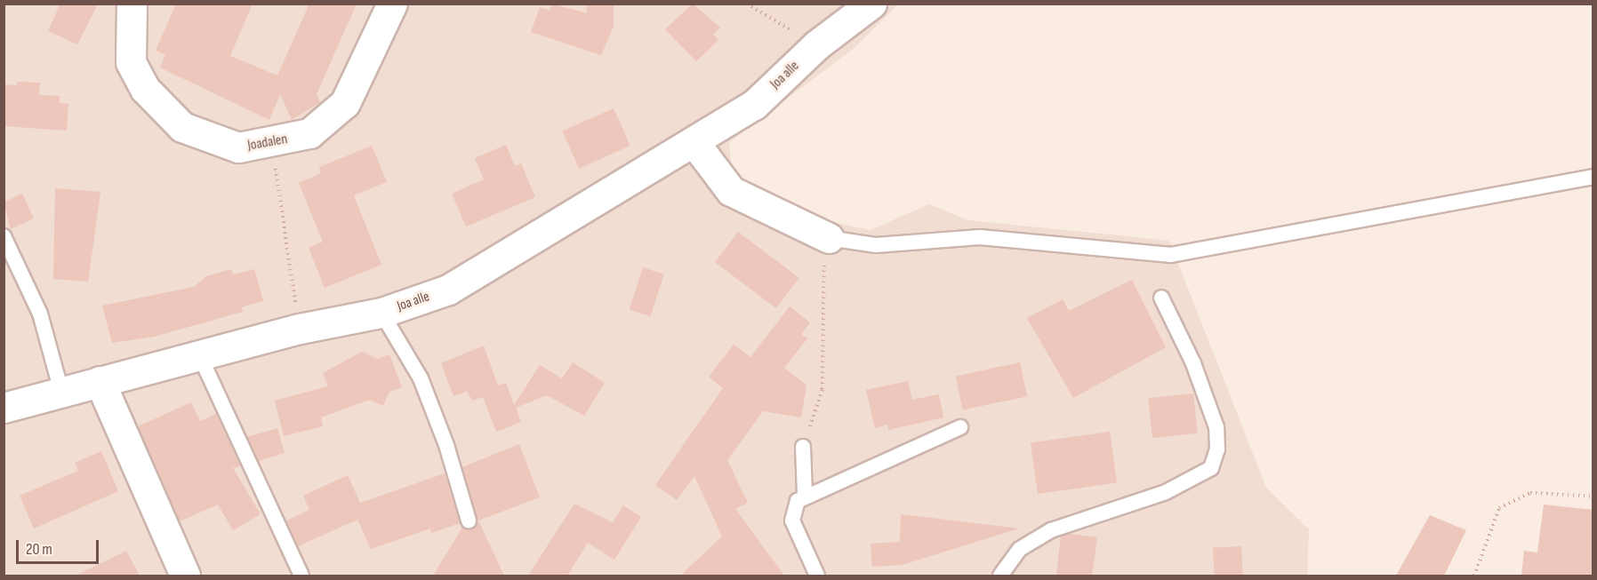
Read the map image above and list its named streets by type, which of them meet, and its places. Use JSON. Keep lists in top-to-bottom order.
{
  "streets": {
    "street": ["Joa alle", "Joadalen"]
  },
  "scale_bar": "20 m"
}
